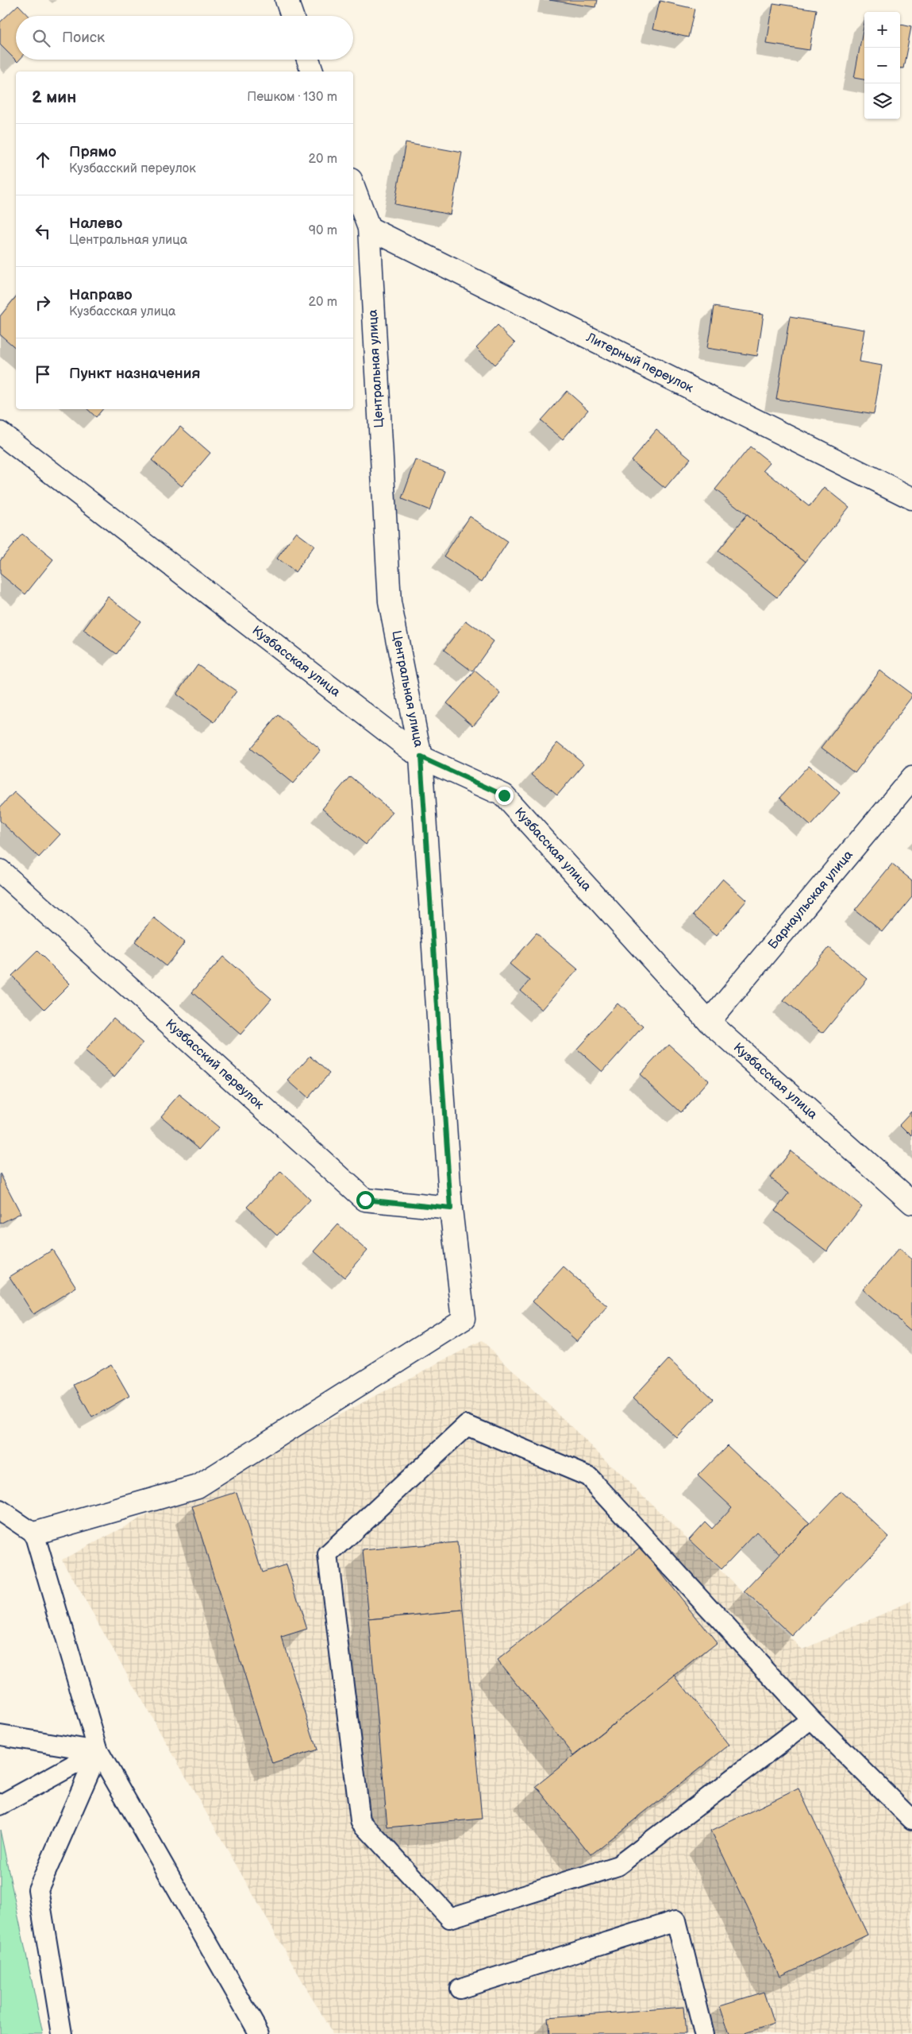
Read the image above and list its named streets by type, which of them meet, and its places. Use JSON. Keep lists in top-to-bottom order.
{
  "streets": {
    "street": [
      "Литерный переулок",
      "Центральная улица",
      "Кузбасская улица",
      "Барнаульская улица",
      "Кузбасский переулок"
    ]
  },
  "crossings": [
    ["Литерный переулок", "Центральная улица"],
    ["Центральная улица", "Кузбасская улица"],
    ["Центральная улица", "Кузбасский переулок"],
    ["Кузбасская улица", "Барнаульская улица"]
  ],
  "page": {
    "map_buttons": ["+", "−"],
    "search": "Поиск",
    "heading": ["2 мин", "Пешком · 130 m"],
    "list": [
      ["Прямо", "Кузбасский переулок", "20 m"],
      ["Налево", "Центральная улица", "90 m"],
      ["Направо", "Кузбасская улица", "20 m"],
      "Пункт назначения"
    ]
  }
}
